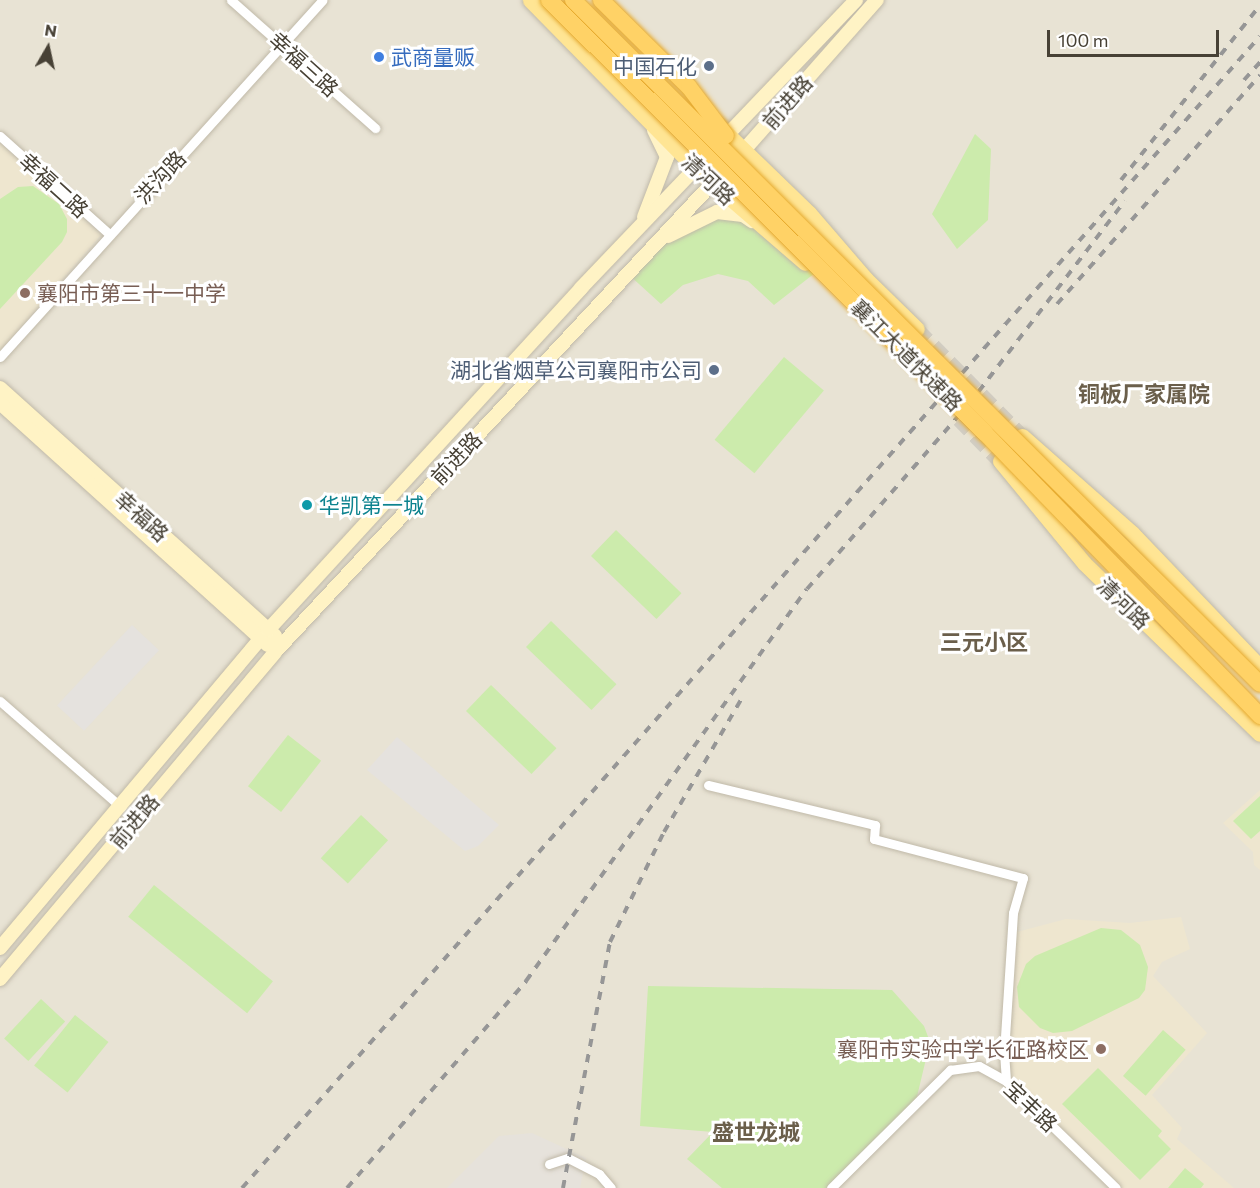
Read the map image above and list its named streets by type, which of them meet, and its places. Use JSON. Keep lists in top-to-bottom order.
{
  "streets": {
    "highway": ["襄江大道快速路"],
    "main road": ["前进路", "清河路", "幸福路"],
    "street": [
      "幸福三路",
      "洪沟路",
      "幸福二路",
      "宝丰路"
    ]
  },
  "crossings": [
    ["幸福三路", "洪沟路"],
    ["前进路", "清河路"],
    ["前进路", "幸福路"],
    ["洪沟路", "幸福二路"]
  ],
  "districts": ["铜板厂家属院", "三元小区", "盛世龙城"],
  "places": [
    "武商量贩",
    "中国石化",
    "襄阳市第三十一中学",
    "湖北省烟草公司襄阳市公司",
    "华凯第一城",
    "襄阳市实验中学长征路校区"
  ],
  "scale_bar": "100 m",
  "north": "top"
}
